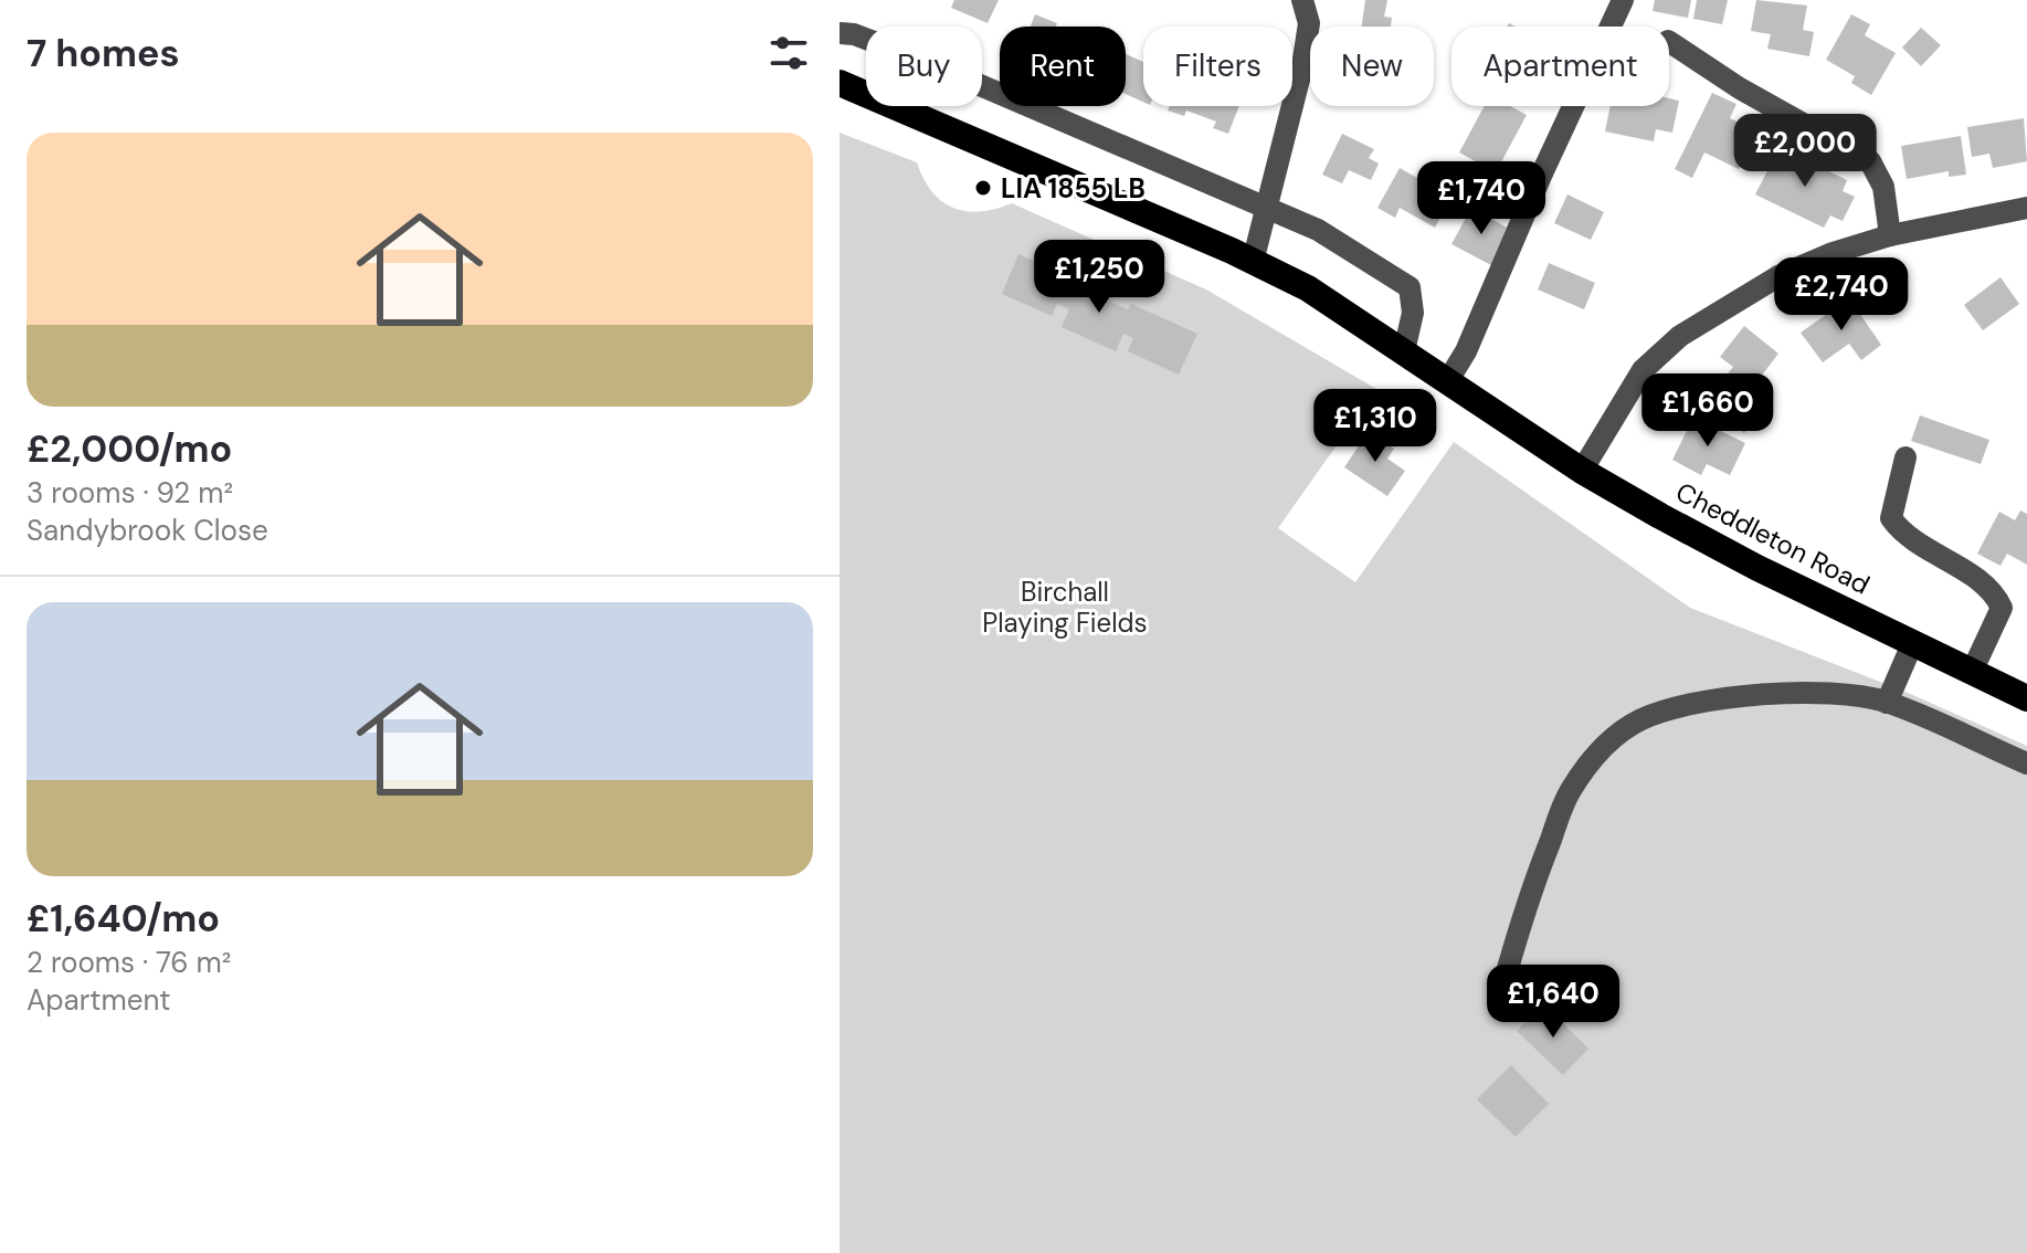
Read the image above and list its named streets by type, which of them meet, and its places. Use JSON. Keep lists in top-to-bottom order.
{
  "streets": {
    "highway": ["Cheddleton Road"]
  },
  "parks": ["Birchall Playing Fields"],
  "places": ["LIA 1855 LB"],
  "page": {
    "heading": "7 homes",
    "chip": [
      "Buy",
      "Rent",
      "Filters",
      "New",
      "Apartment"
    ],
    "list": [
      {
        "name": "£2,000/mo",
        "note": "3 rooms · 92 m² · Sandybrook Close"
      },
      {
        "name": "£1,640/mo",
        "note": "2 rooms · 76 m² · Apartment"
      }
    ],
    "price": [
      "£2,000",
      "£1,740",
      "£1,250",
      "£2,740",
      "£1,660",
      "£1,310",
      "£1,640"
    ]
  }
}
